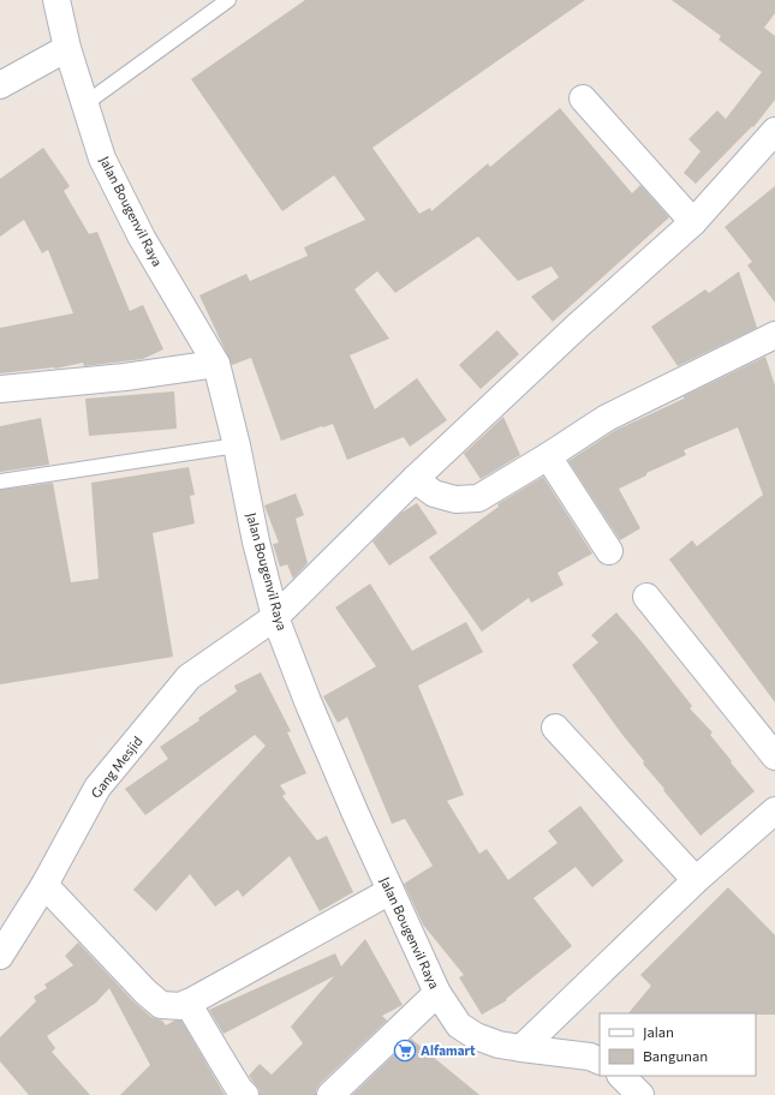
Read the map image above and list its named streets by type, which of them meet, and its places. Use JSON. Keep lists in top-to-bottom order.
{
  "streets": {
    "street": ["Jalan Bougenvil Raya", "Gang Mesjid"]
  },
  "crossings": [
    ["Jalan Bougenvil Raya", "Gang Mesjid"]
  ],
  "places": {
    "supermarket": ["Alfamart"]
  },
  "legend": ["Jalan", "Bangunan"]
}
